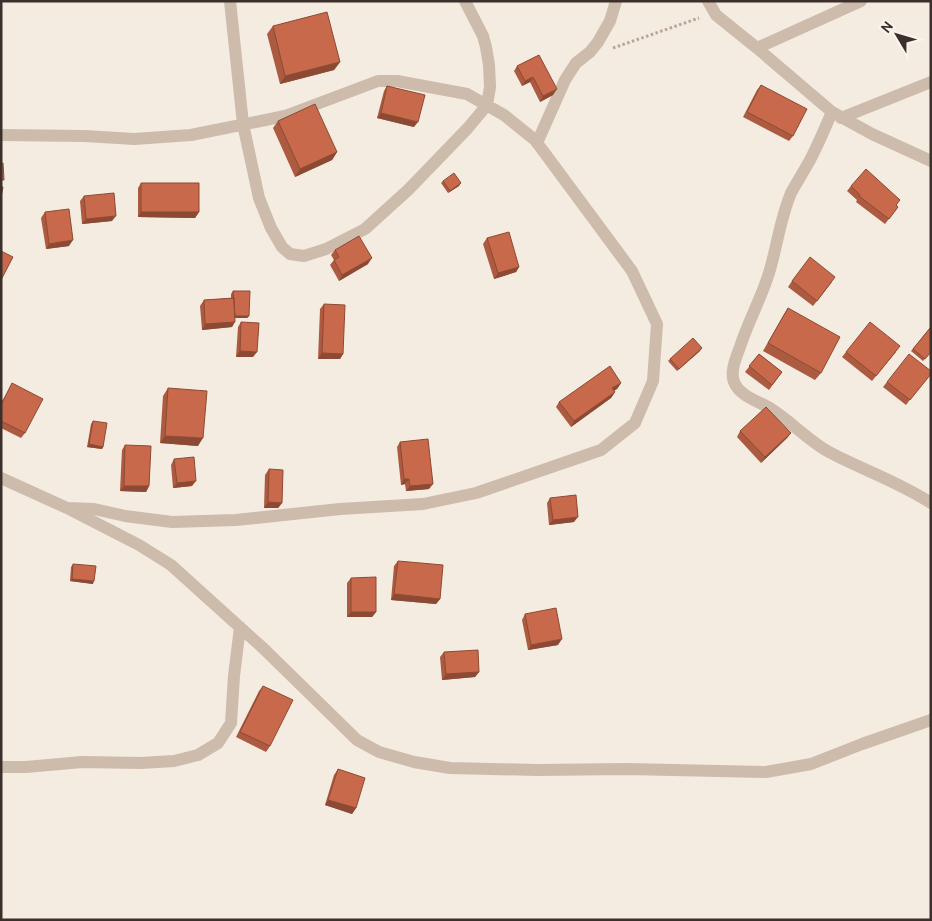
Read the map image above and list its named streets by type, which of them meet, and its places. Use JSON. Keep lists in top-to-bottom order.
{
  "north": "top left"
}
